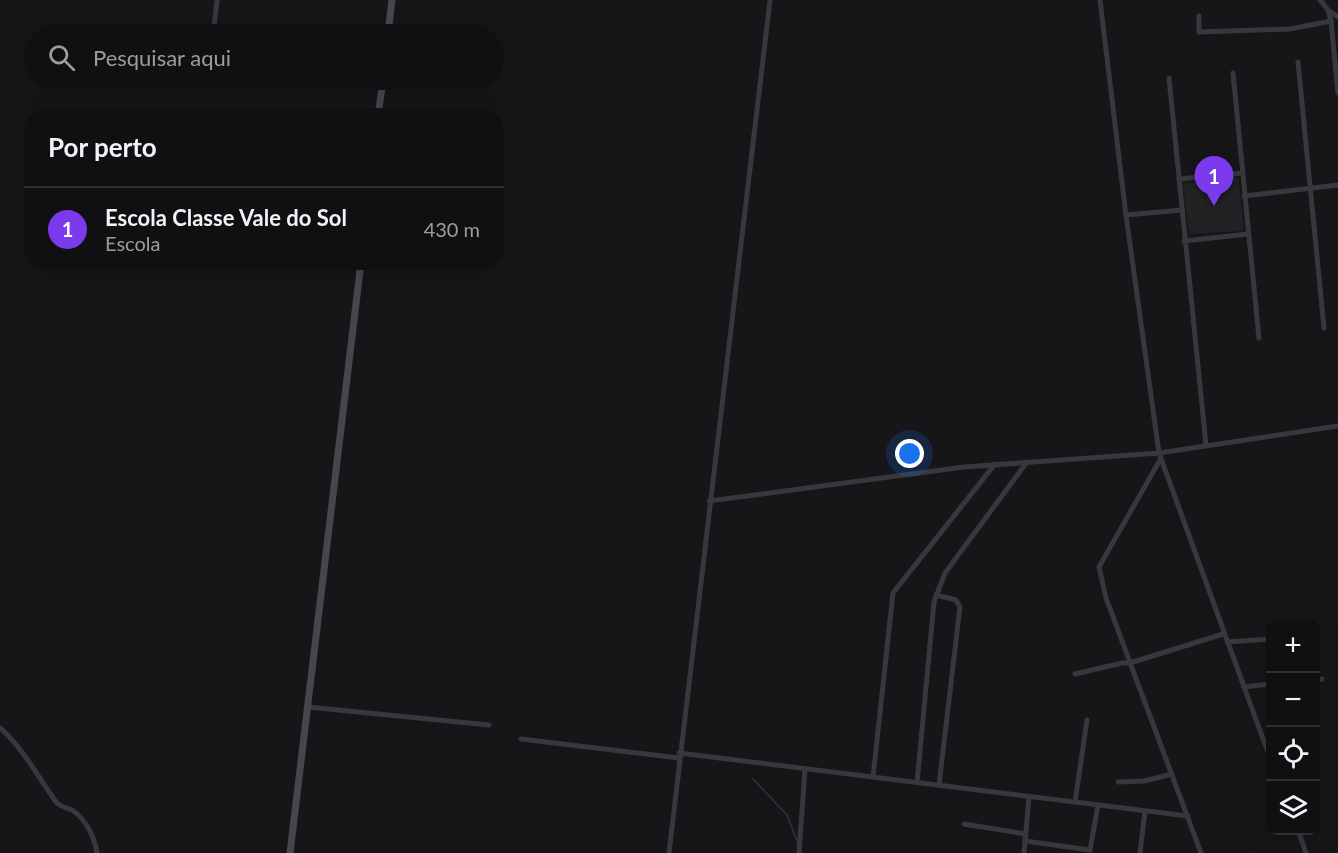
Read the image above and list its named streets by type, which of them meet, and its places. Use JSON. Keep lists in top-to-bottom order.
{
  "page": {
    "search": "Pesquisar aqui",
    "heading": "Por perto",
    "pins": "1",
    "list": [
      {
        "mark": "1",
        "name": "Escola Classe Vale do Sol",
        "note": "Escola",
        "value": "430 m"
      }
    ],
    "map_buttons": ["+", "−"]
  }
}
